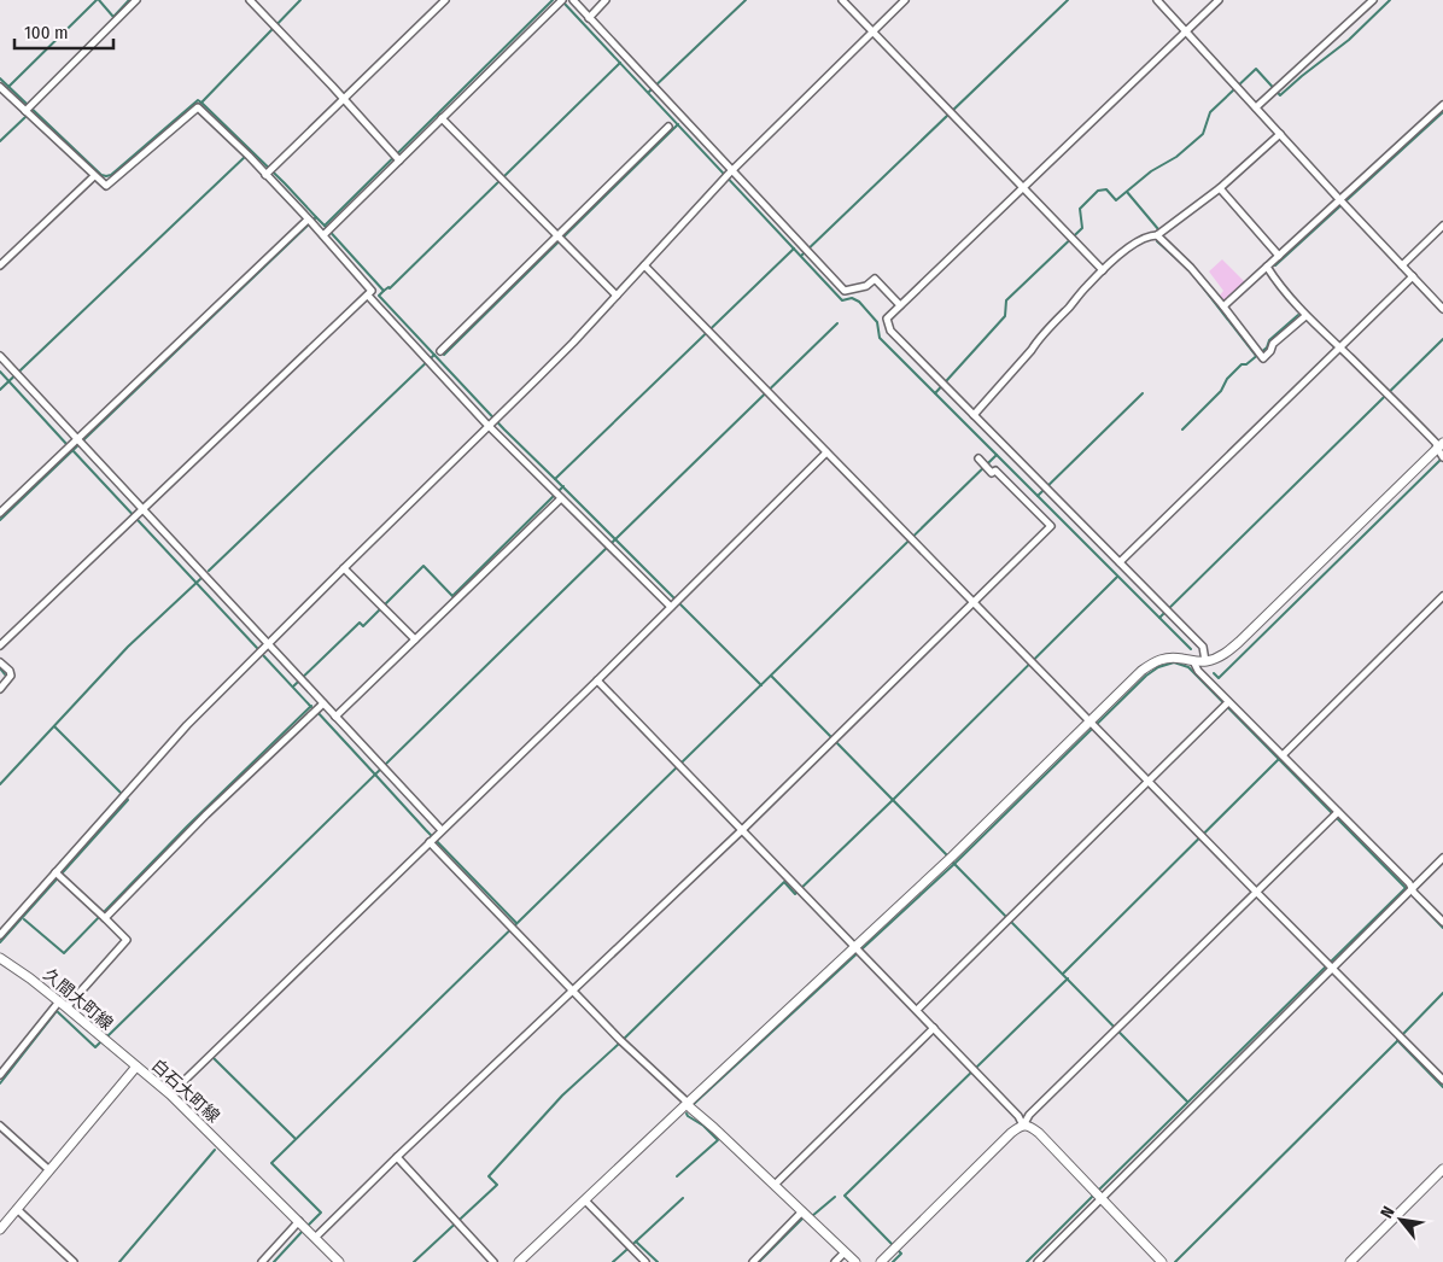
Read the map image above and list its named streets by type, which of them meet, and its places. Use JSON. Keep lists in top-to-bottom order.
{
  "streets": {
    "street": ["久間大町線", "白石大町線"]
  },
  "crossings": [
    ["久間大町線", "白石大町線"]
  ],
  "scale_bar": "100 m",
  "north": "top left"
}
